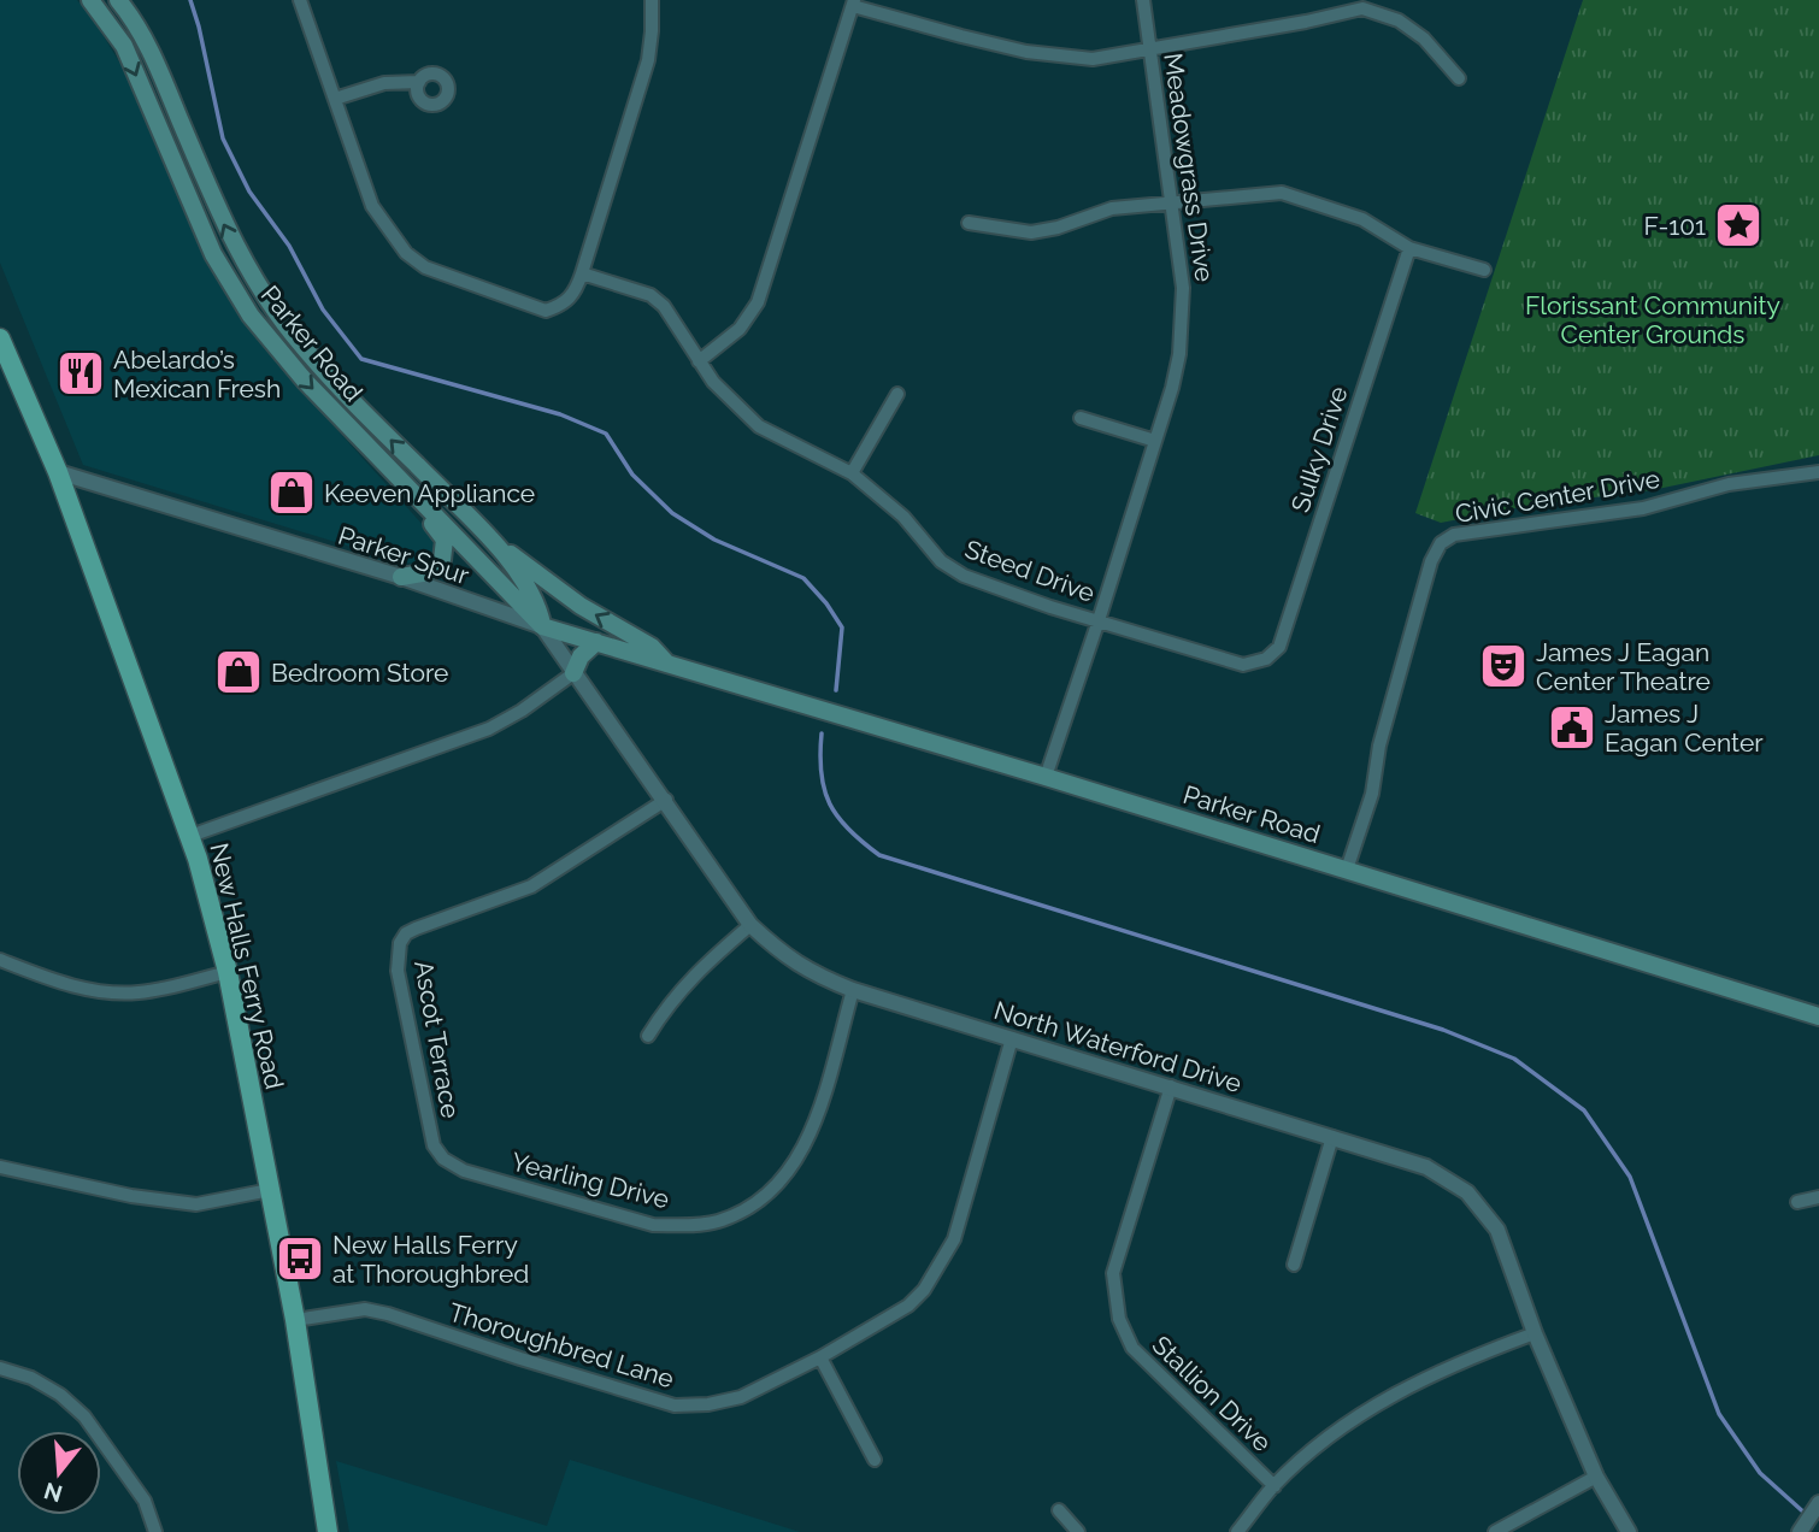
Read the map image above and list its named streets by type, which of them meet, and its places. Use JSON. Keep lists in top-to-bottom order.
{
  "streets": {
    "main road": ["Parker Road", "New Halls Ferry Road"],
    "street": [
      "Meadowgrass Drive",
      "Sulky Drive",
      "Civic Center Drive",
      "Parker Spur",
      "Steed Drive",
      "Ascot Terrace",
      "North Waterford Drive",
      "Yearling Drive",
      "Thoroughbred Lane",
      "Stallion Drive"
    ]
  },
  "crossings": [
    ["Meadowgrass Drive", "Parker Road"],
    ["Meadowgrass Drive", "Steed Drive"],
    ["Parker Road", "Civic Center Drive"],
    ["Parker Road", "Parker Spur"],
    ["Parker Road", "North Waterford Drive"],
    ["Sulky Drive", "Steed Drive"],
    ["Parker Spur", "New Halls Ferry Road"],
    ["Parker Spur", "North Waterford Drive"],
    ["New Halls Ferry Road", "Thoroughbred Lane"],
    ["Ascot Terrace", "North Waterford Drive"],
    ["Ascot Terrace", "Yearling Drive"],
    ["North Waterford Drive", "Yearling Drive"],
    ["North Waterford Drive", "Thoroughbred Lane"],
    ["North Waterford Drive", "Stallion Drive"]
  ],
  "parks": ["Florissant Community Center Grounds"],
  "places": {
    "place": ["F-101"],
    "restaurant": ["Abelardo’s Mexican Fresh"],
    "shop": ["Keeven Appliance", "Bedroom Store"],
    "theatre": ["James J Eagan Center Theatre"],
    "public building": ["James J Eagan Center"],
    "bus stop": ["New Halls Ferry at Thoroughbred"]
  },
  "north": "bottom"
}
